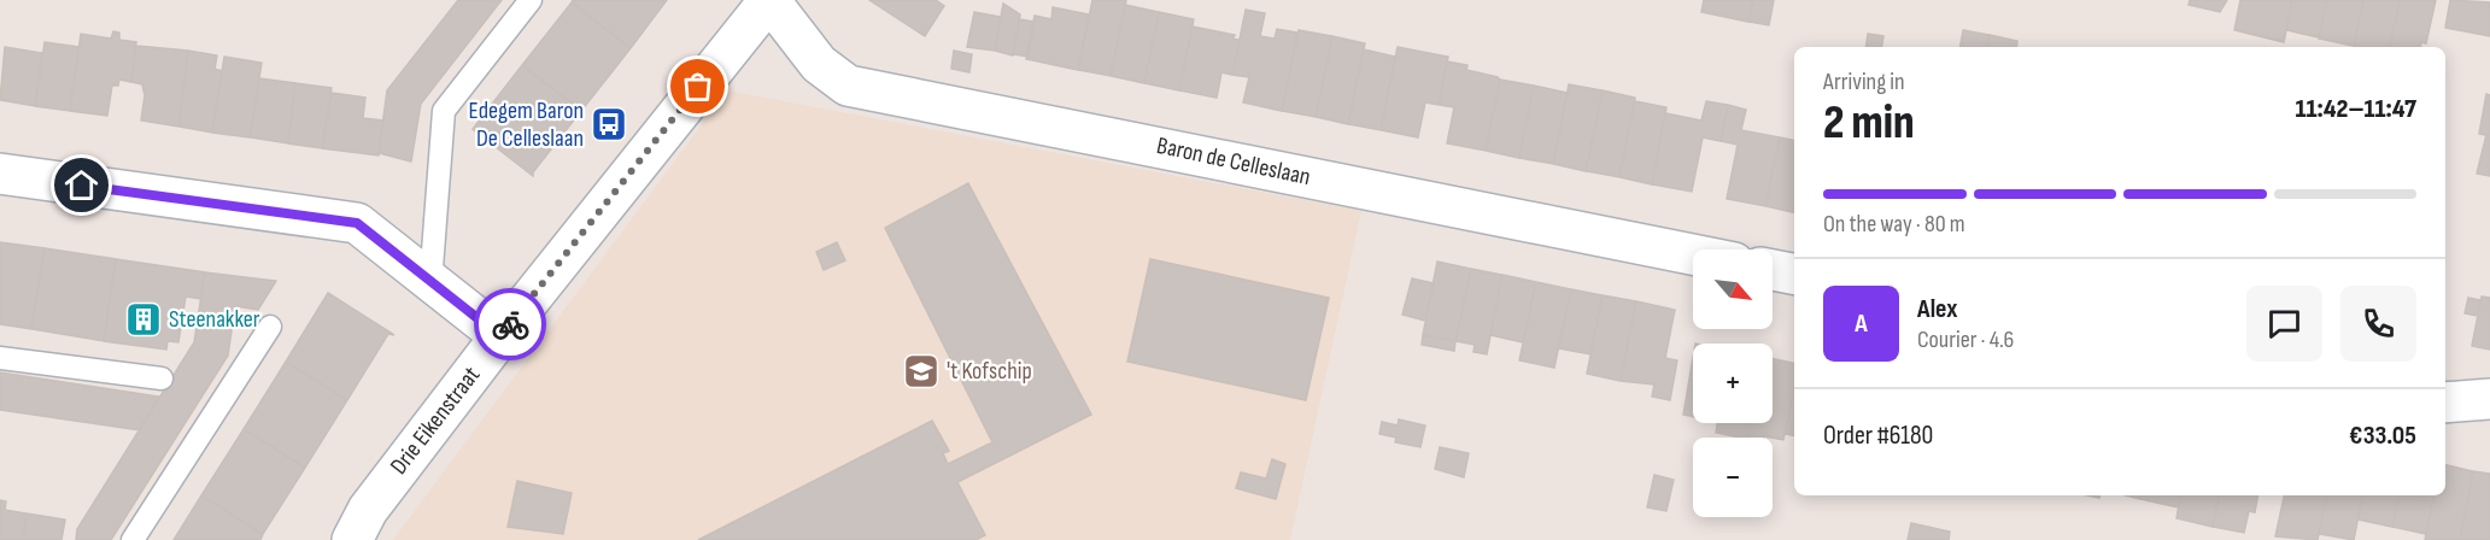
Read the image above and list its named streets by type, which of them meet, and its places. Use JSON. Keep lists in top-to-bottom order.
{
  "streets": {
    "street": ["Baron de Celleslaan", "Drie Eikenstraat"]
  },
  "crossings": [
    ["Baron de Celleslaan", "Drie Eikenstraat"]
  ],
  "places": {
    "bus stop": ["Edegem Baron De Celleslaan"],
    "building": ["Steenakker"],
    "school or university": ["'t Kofschip"]
  },
  "north": "bottom right",
  "page": {
    "heading": ["2 min", "Arriving in", "11:42–11:47"],
    "panel": [
      "Alex",
      "Courier · 4.6",
      "Order #6180",
      "€33.05"
    ],
    "bar": "On the way · 80 m",
    "map_buttons": ["+", "−"],
    "round": "A"
  }
}
